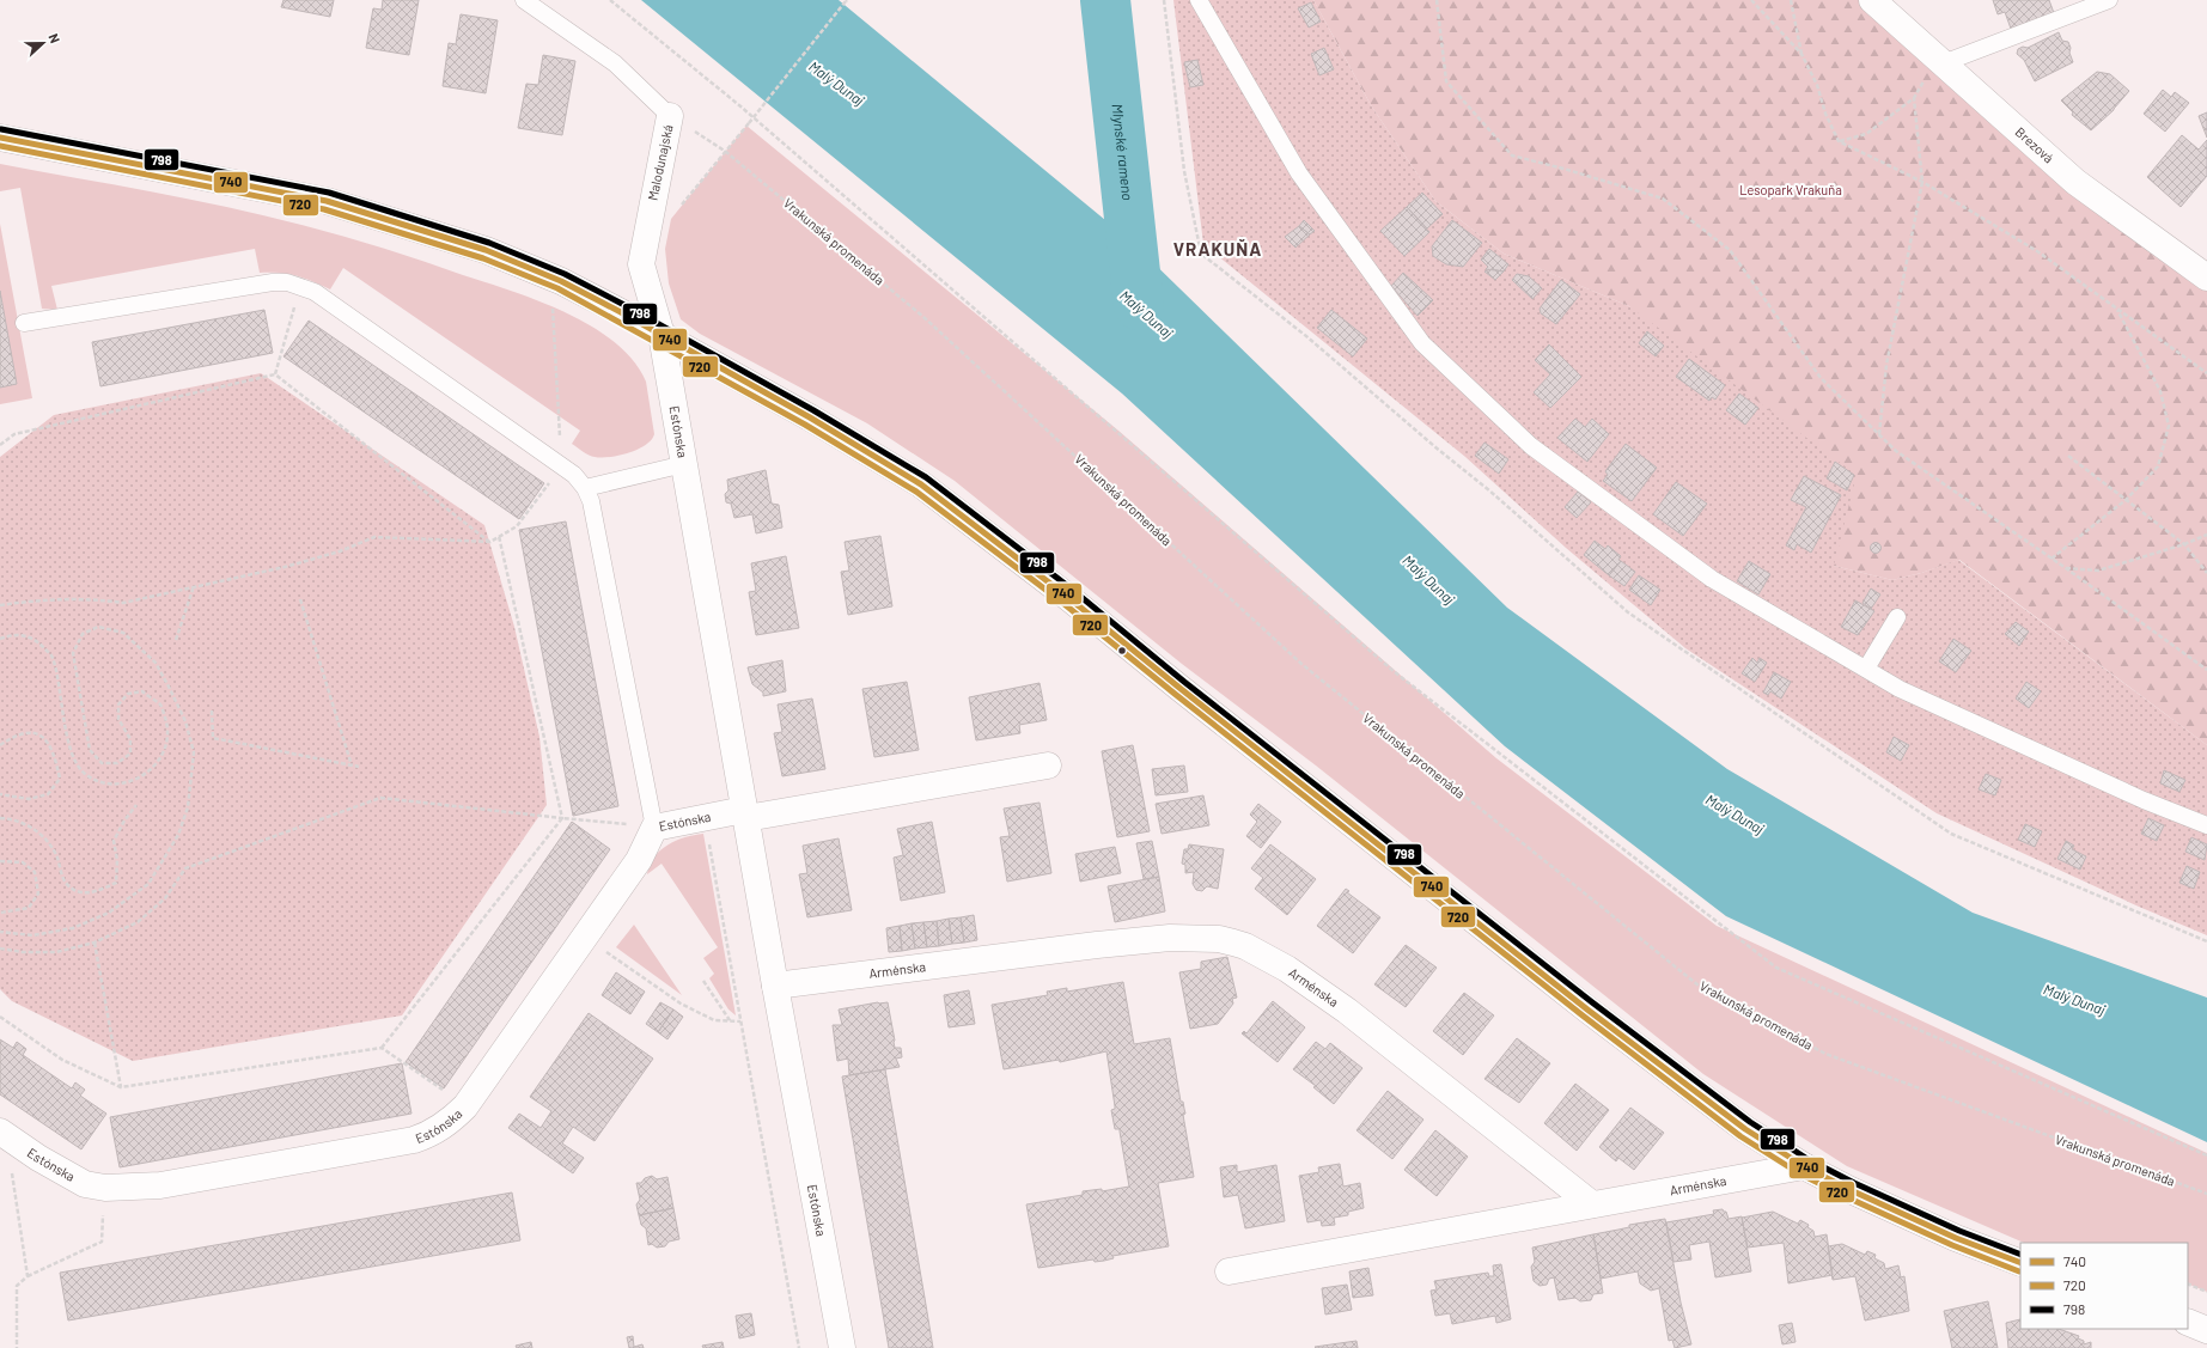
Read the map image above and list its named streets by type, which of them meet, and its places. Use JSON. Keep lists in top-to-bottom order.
{
  "streets": {
    "street": [
      "Brezová",
      "Malodunajská",
      "Estónska",
      "Arménska"
    ],
    "path": ["Vrakunská promenáda"]
  },
  "crossings": [
    ["Malodunajská", "Vrakunská promenáda"],
    ["Malodunajská", "Estónska"],
    ["Estónska", "Arménska"]
  ],
  "districts": ["VRAKUŇA"],
  "water": ["Malý Dunaj", "Mlynské rameno"],
  "parks": ["Lesopark Vrakuňa"],
  "lines": ["transit line 798", "transit line 740", "transit line 720"],
  "legend": ["740", "720", "798"],
  "north": "right"
}
